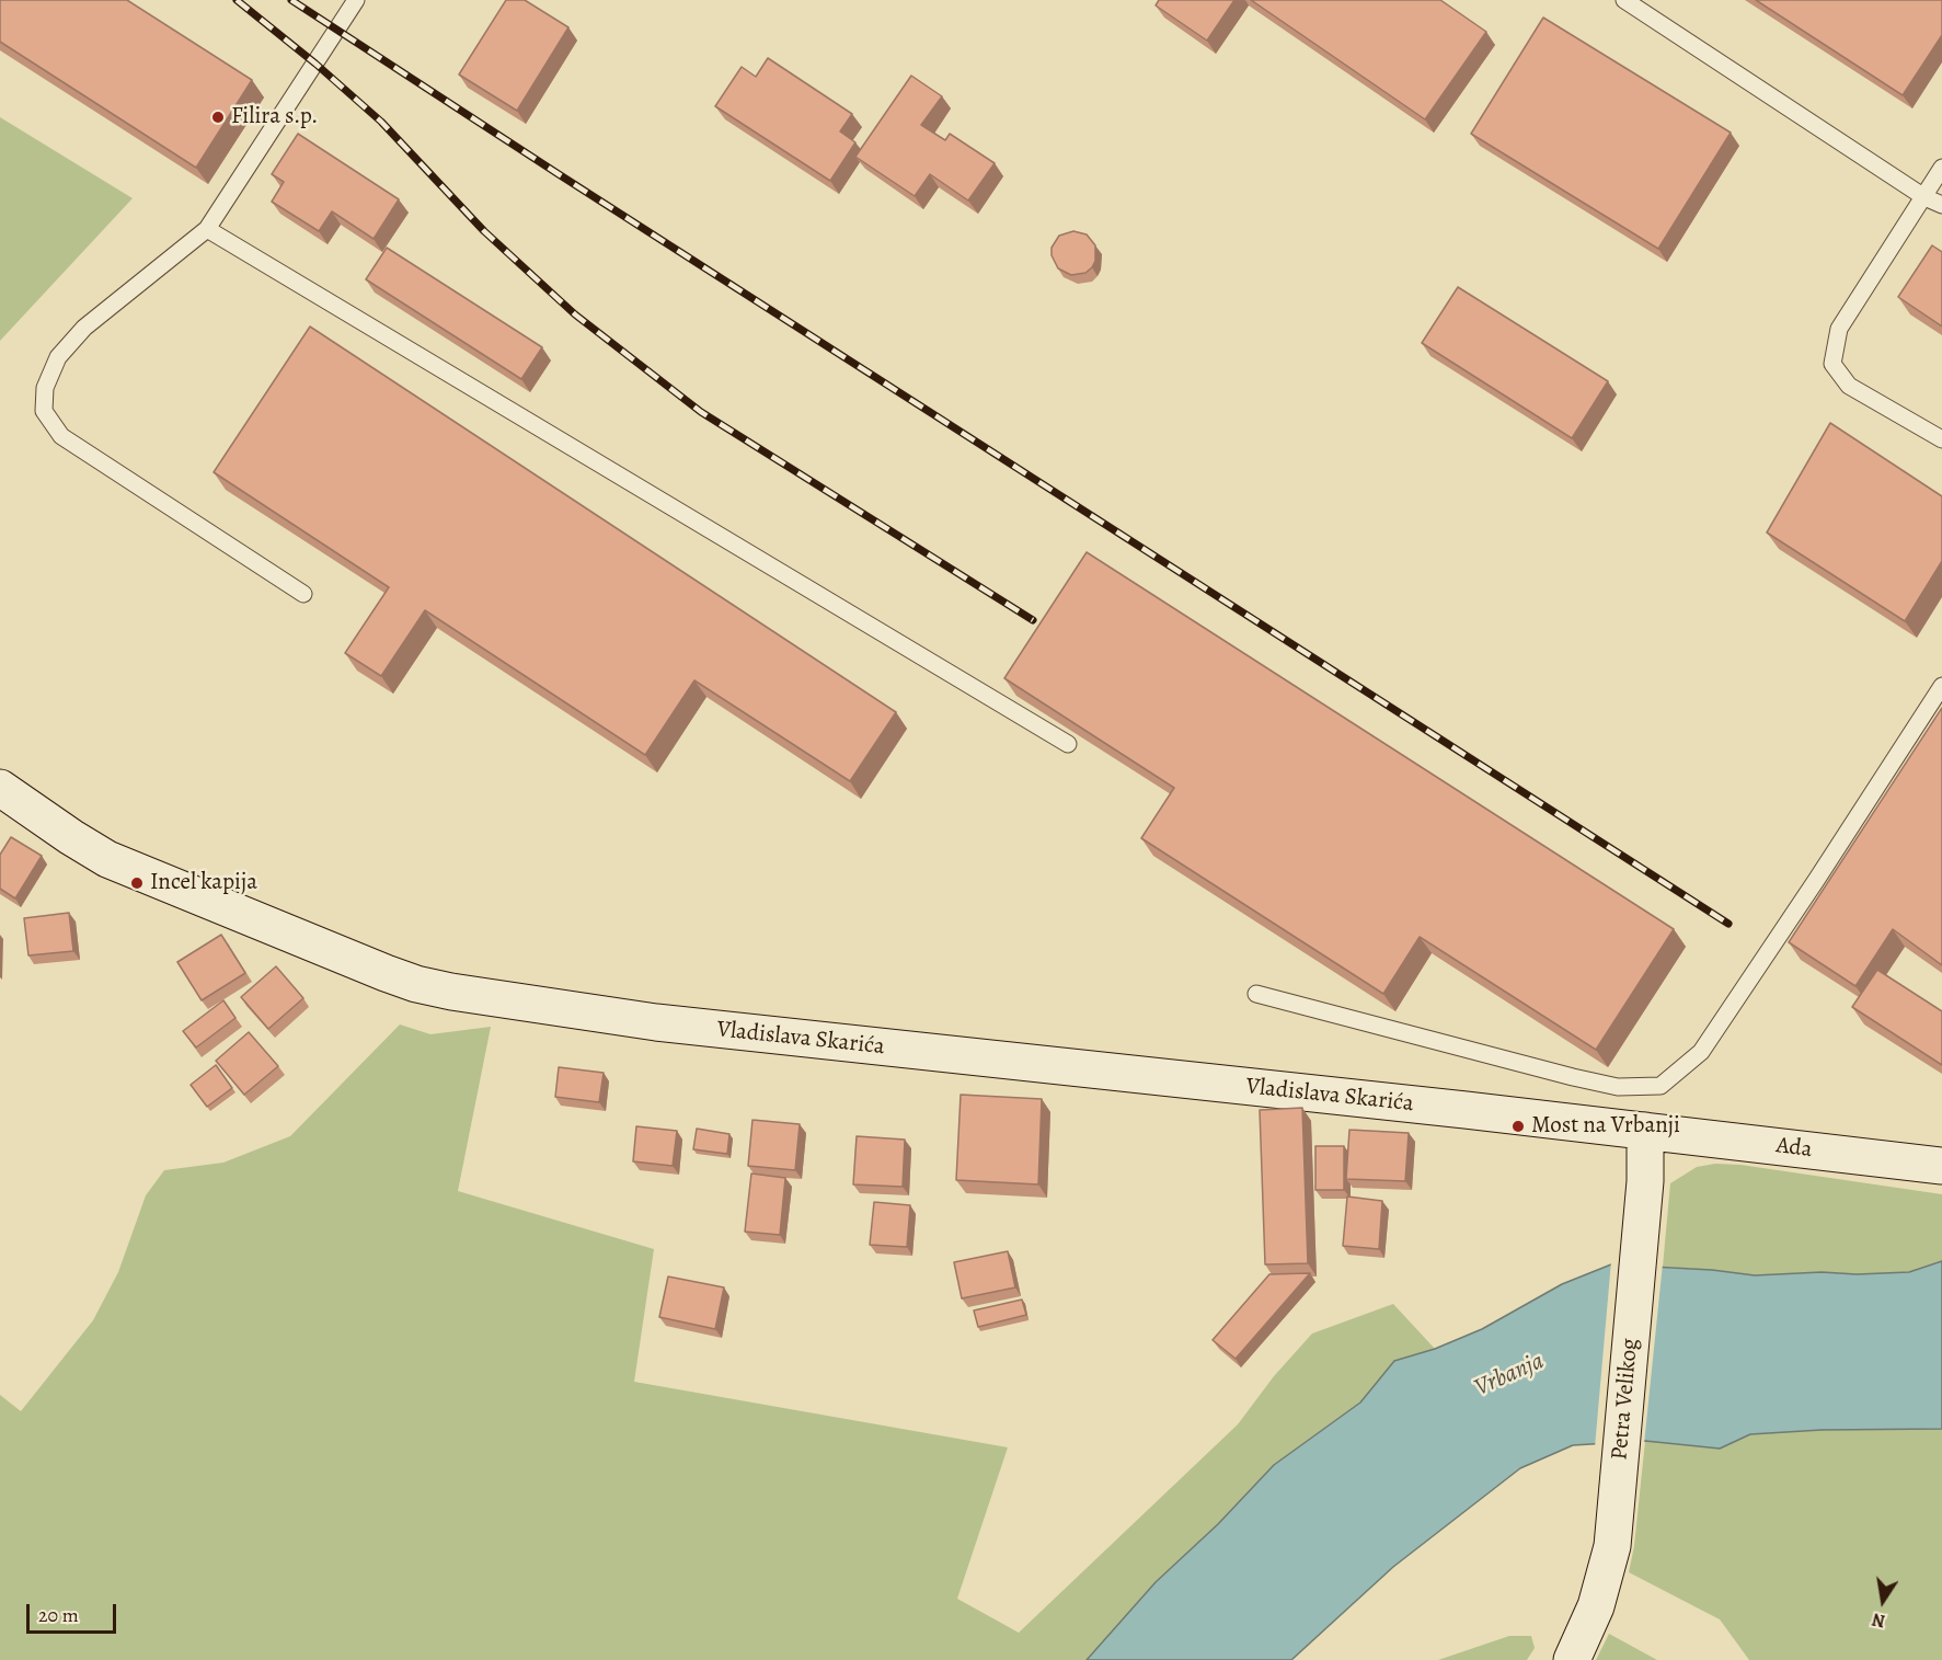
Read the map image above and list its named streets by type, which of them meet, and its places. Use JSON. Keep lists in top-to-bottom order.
{
  "streets": {
    "street": ["Vladislava Skarića", "Ada", "Petra Velikog"]
  },
  "crossings": [
    ["Vladislava Skarića", "Ada"],
    ["Vladislava Skarića", "Petra Velikog"],
    ["Ada", "Petra Velikog"]
  ],
  "water": ["Vrbanja"],
  "places": ["Filira s.p.", "Incel kapija", "Most na Vrbanji"],
  "scale_bar": "20 m",
  "north": "bottom"
}
